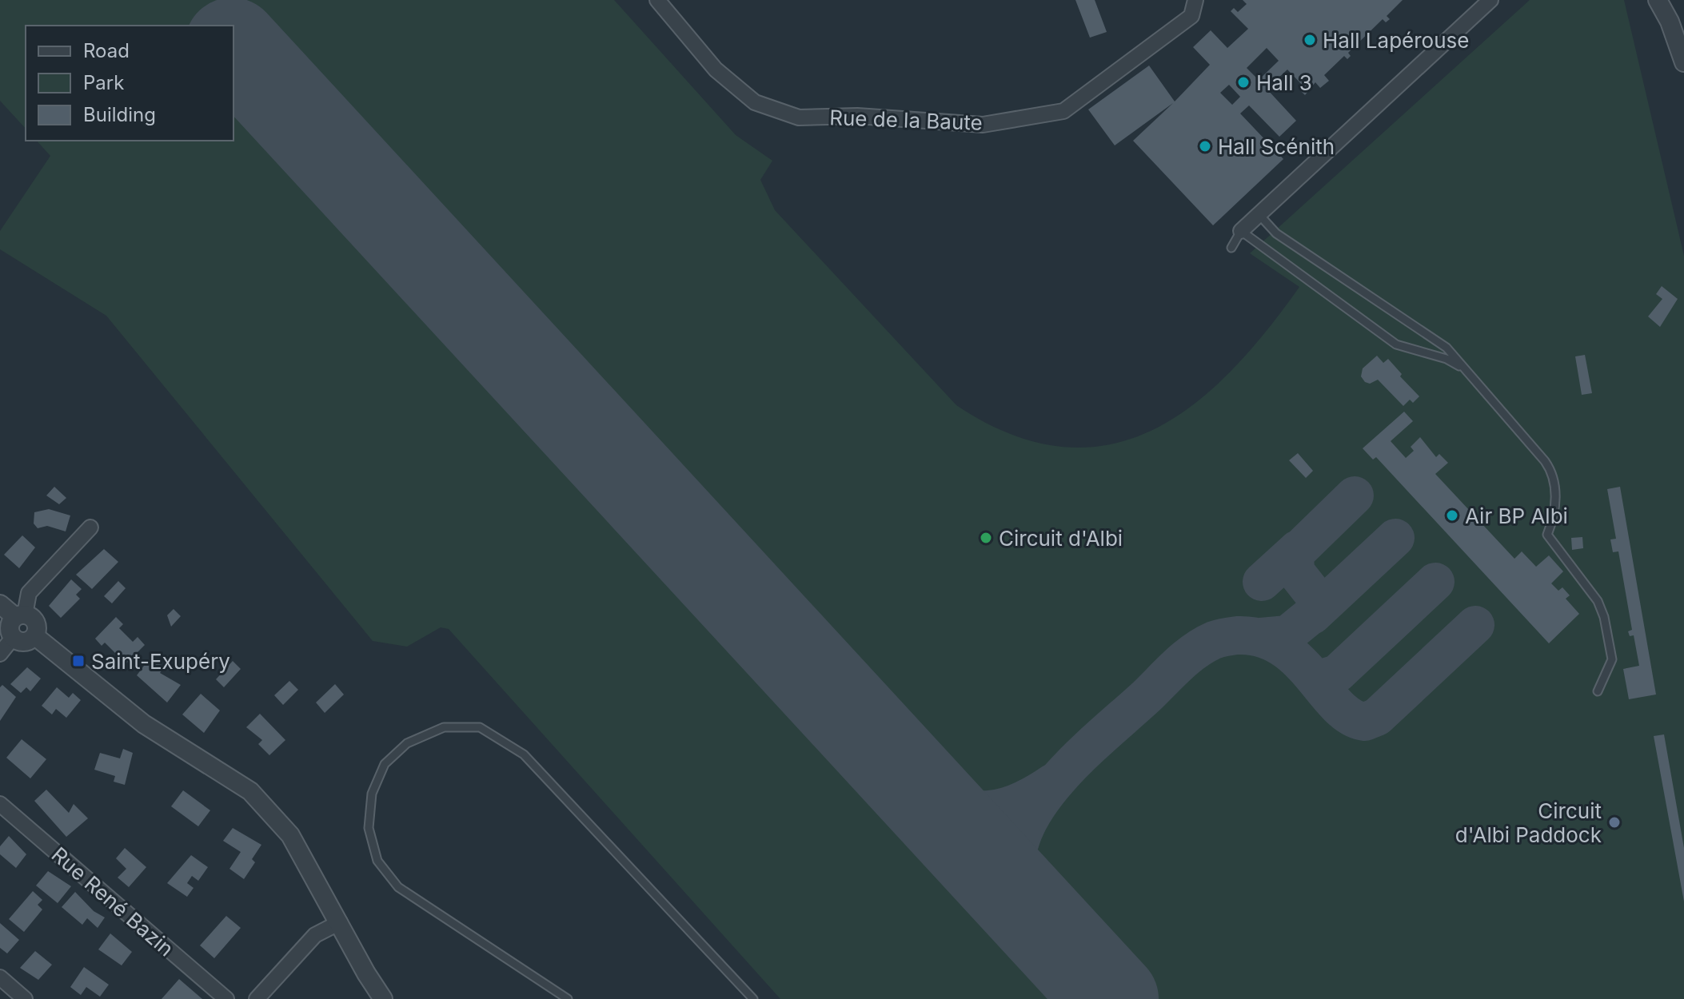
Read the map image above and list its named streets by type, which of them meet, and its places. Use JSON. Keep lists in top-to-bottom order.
{
  "streets": {
    "street": ["Rue de la Baute", "Rue René Bazin"]
  },
  "places": {
    "other": [
      "Hall Lapérouse",
      "Hall 3",
      "Hall Scénith",
      "Air BP Albi",
      "Circuit d'Albi",
      "Circuit d'Albi Paddock"
    ],
    "transit": ["Saint-Exupéry"]
  },
  "legend": ["Road", "Park", "Building"]
}
